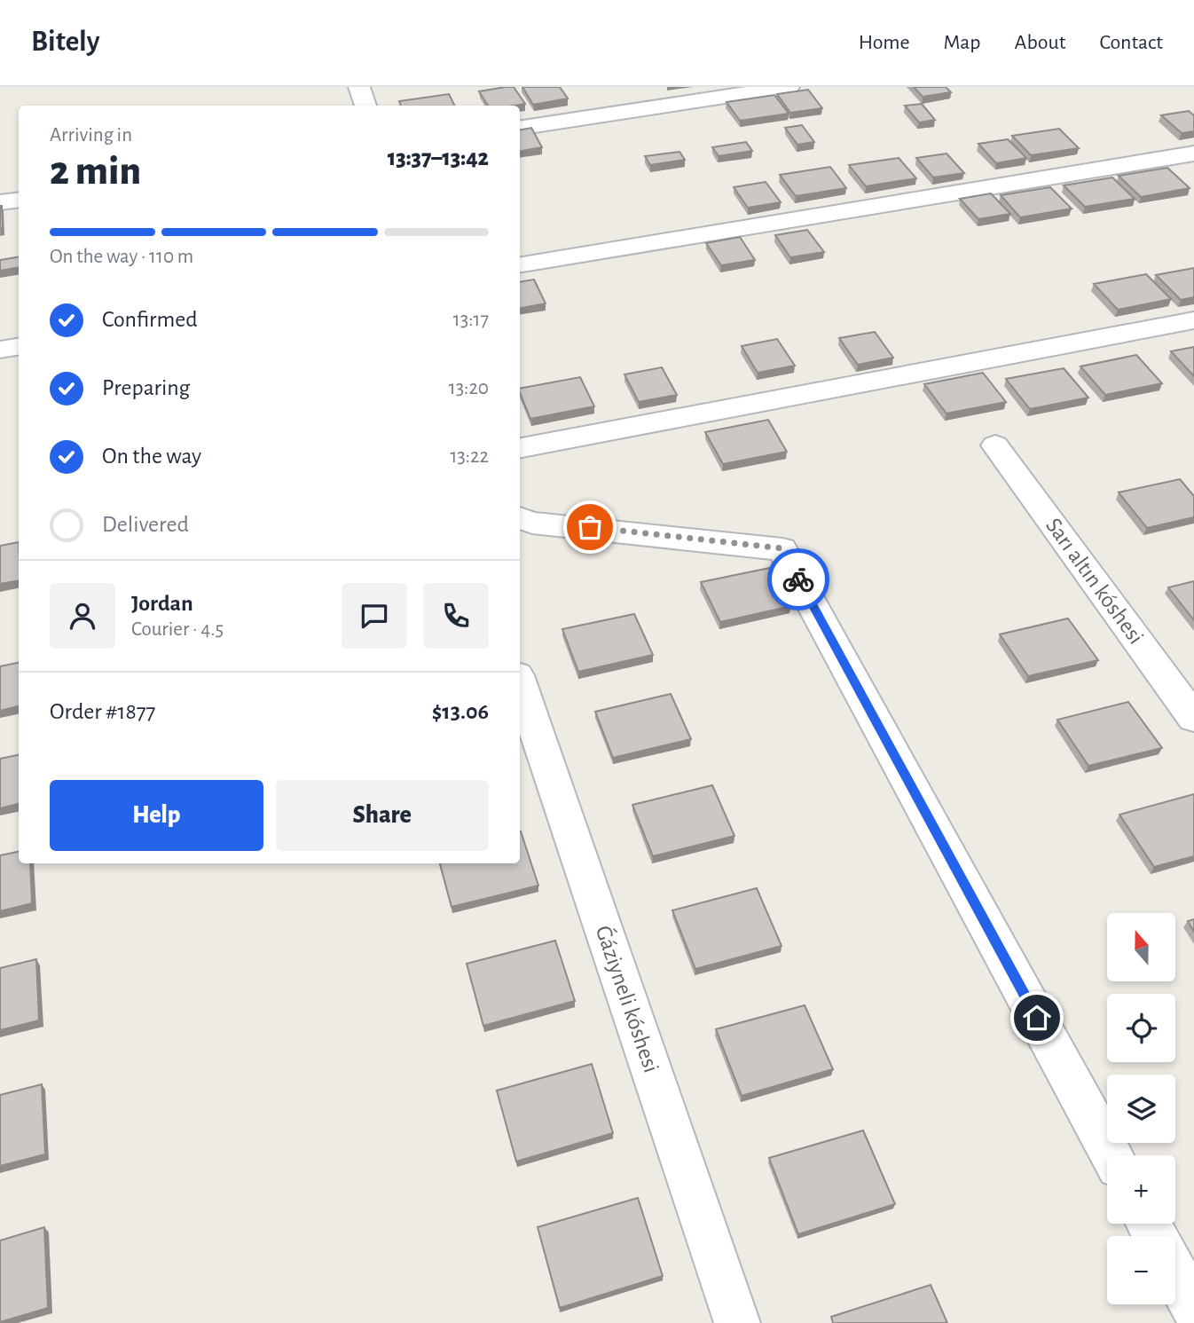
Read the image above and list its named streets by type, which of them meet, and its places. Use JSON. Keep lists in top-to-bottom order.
{
  "streets": {
    "street": ["Sarı altın kóshesi", "Ǵáziyneli kóshesi"]
  },
  "north": "top",
  "page": {
    "header": "Bitely",
    "nav": [
      "Home",
      "Map",
      "About",
      "Contact"
    ],
    "heading": ["2 min", "Arriving in", "13:37–13:42"],
    "panel": [
      "Jordan",
      "Courier · 4.5",
      "Order #1877",
      "$13.06"
    ],
    "bar": "On the way · 110 m",
    "list": [
      ["Confirmed", "13:17"],
      ["Preparing", "13:20"],
      ["On the way", "13:22"],
      "Delivered"
    ],
    "buttons": ["Help", "Share"],
    "map_buttons": ["+", "−"]
  }
}
